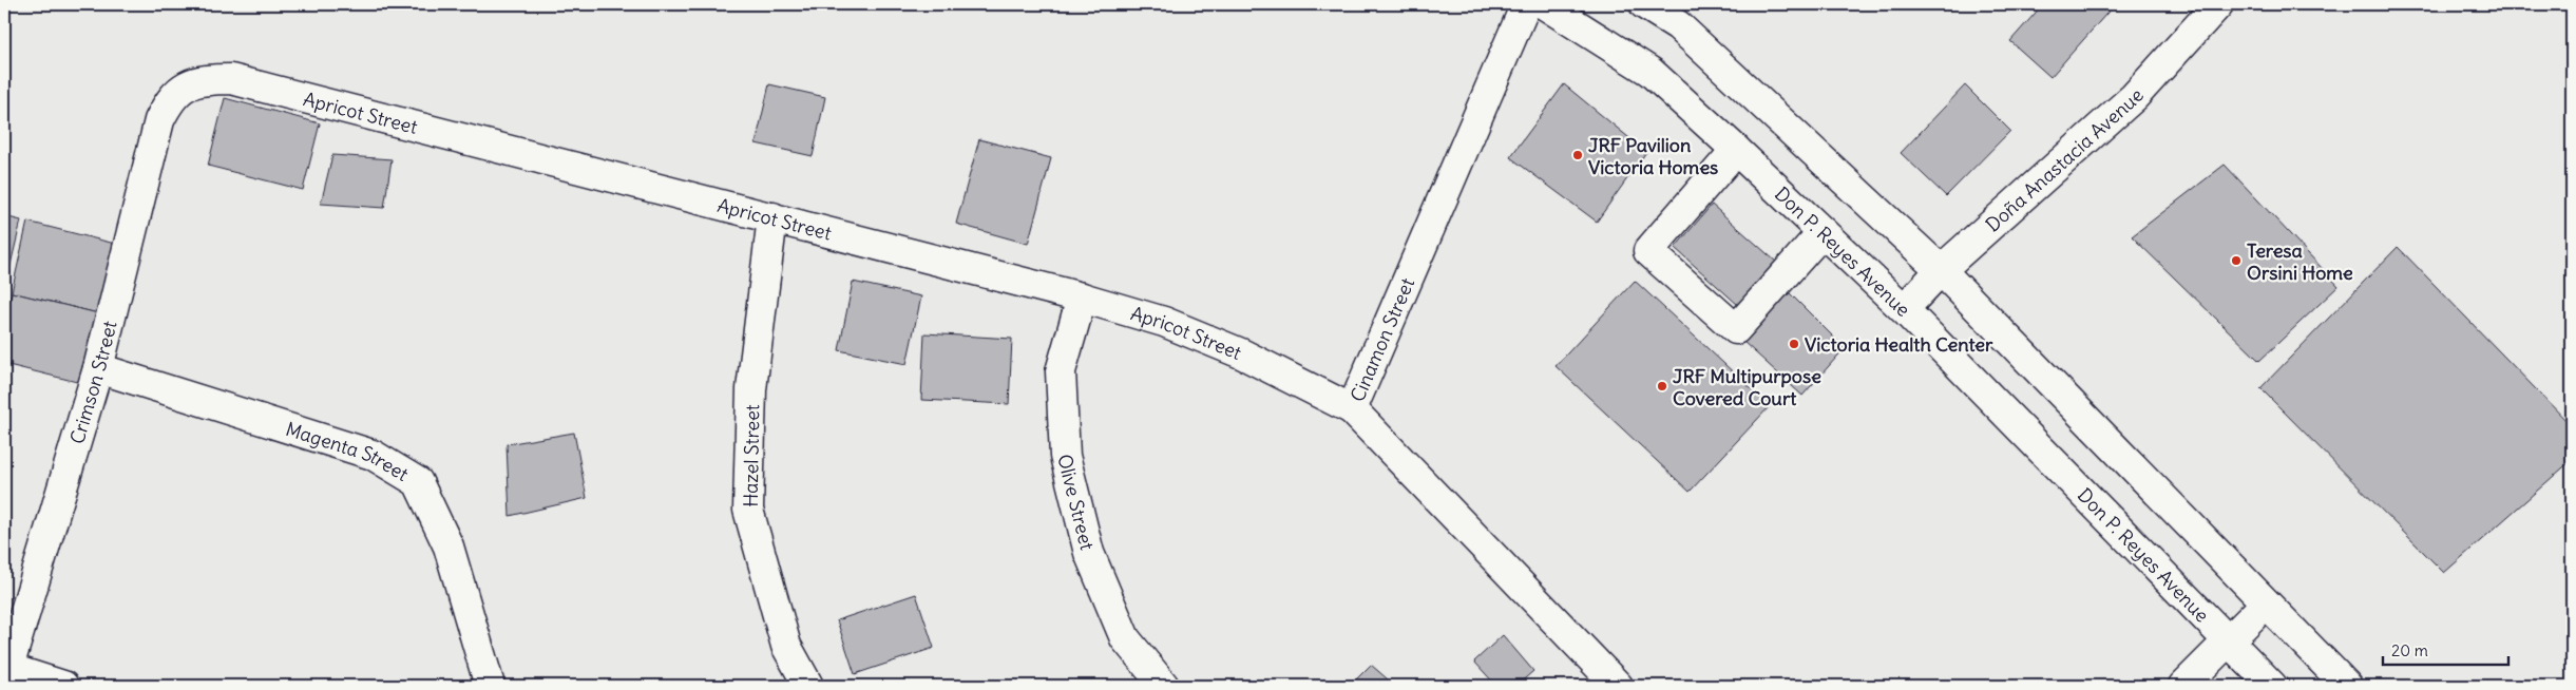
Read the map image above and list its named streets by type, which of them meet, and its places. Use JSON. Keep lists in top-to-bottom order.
{
  "streets": {
    "street": [
      "Apricot Street",
      "Doña Anastacia Avenue",
      "Don P. Reyes Avenue",
      "Cinamon Street",
      "Crimson Street",
      "Magenta Street",
      "Hazel Street",
      "Olive Street"
    ]
  },
  "crossings": [
    ["Apricot Street", "Cinamon Street"],
    ["Apricot Street", "Crimson Street"],
    ["Apricot Street", "Hazel Street"],
    ["Apricot Street", "Olive Street"],
    ["Doña Anastacia Avenue", "Don P. Reyes Avenue"],
    ["Crimson Street", "Magenta Street"]
  ],
  "places": [
    "JRF Pavilion Victoria Homes",
    "Teresa Orsini Home",
    "Victoria Health Center",
    "JRF Multipurpose Covered Court"
  ],
  "scale_bar": "20 m"
}
